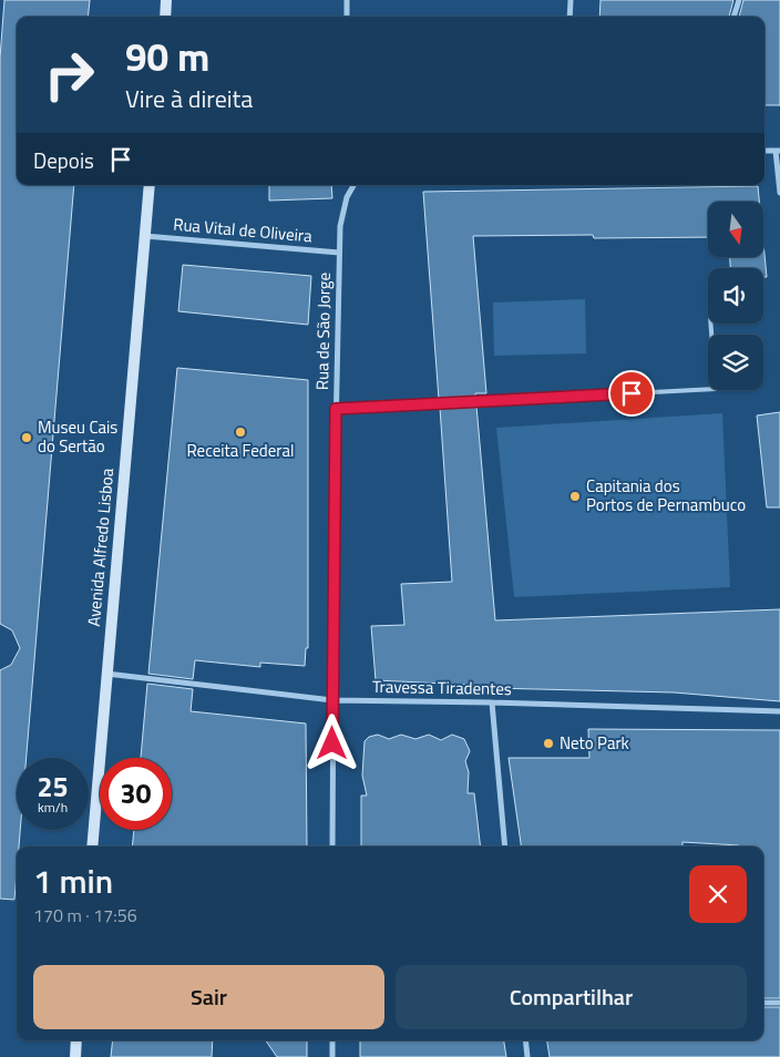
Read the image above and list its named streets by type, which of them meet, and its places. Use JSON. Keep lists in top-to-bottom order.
{
  "streets": {
    "main road": ["Avenida Alfredo Lisboa"],
    "street": ["Rua Vital de Oliveira", "Rua de São Jorge", "Travessa Tiradentes"]
  },
  "crossings": [
    ["Rua Vital de Oliveira", "Rua de São Jorge"],
    ["Rua Vital de Oliveira", "Avenida Alfredo Lisboa"],
    ["Rua de São Jorge", "Travessa Tiradentes"],
    ["Avenida Alfredo Lisboa", "Travessa Tiradentes"]
  ],
  "places": [
    "Receita Federal",
    "Museu Cais do Sertão",
    "Capitania dos Portos de Pernambuco",
    "Neto Park"
  ],
  "north": "bottom",
  "page": {
    "turn": ["90 m", "Vire à direita"],
    "then": "Depois",
    "speed": "25 km/h",
    "limit": "30",
    "heading": ["1 min", "170 m · 17:56"],
    "buttons": ["Sair", "Compartilhar"]
  }
}
